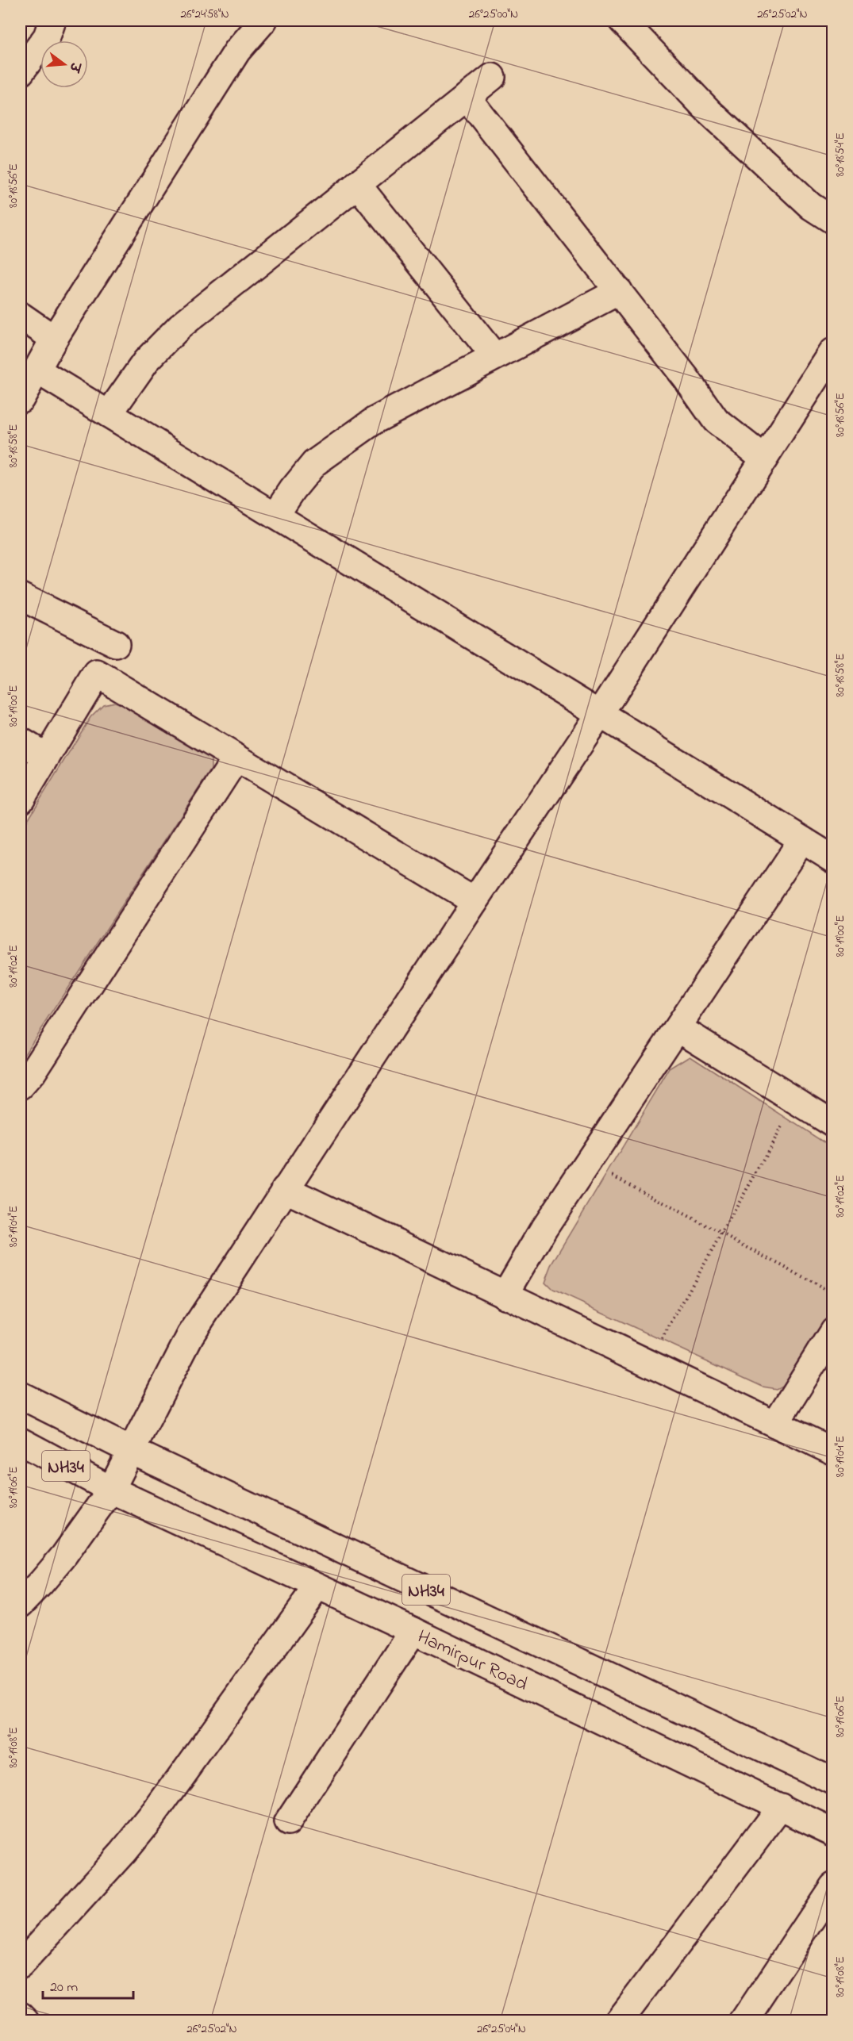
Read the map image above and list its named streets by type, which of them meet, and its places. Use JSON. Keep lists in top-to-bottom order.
{
  "streets": {
    "main road": ["NH34", "Hamirpur Road"]
  },
  "crossings": [
    ["NH34", "Hamirpur Road"]
  ],
  "scale_bar": "20 m",
  "north": "right",
  "coordinates": [
    "26°24'58\"N",
    "26°25'00\"N",
    "26°25'02\"N",
    "80°18'54\"E",
    "80°18'56\"E",
    "80°18'58\"E",
    "80°19'00\"E",
    "80°19'02\"E",
    "80°19'04\"E",
    "80°19'06\"E",
    "80°19'08\"E",
    "26°25'04\"N"
  ]
}
